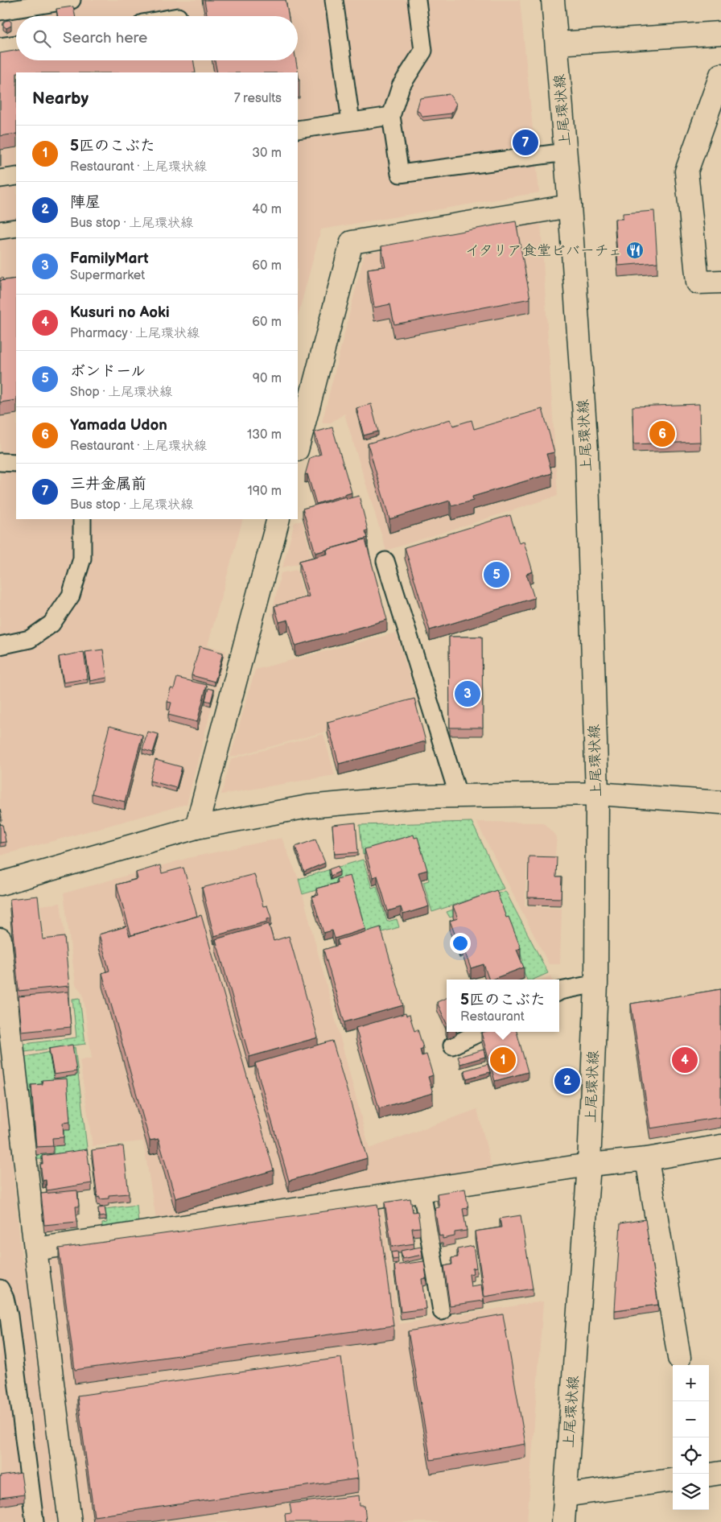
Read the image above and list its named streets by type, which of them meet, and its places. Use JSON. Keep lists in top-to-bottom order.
{
  "streets": {
    "street": ["上尾環状線"]
  },
  "places": {
    "restaurant": ["イタリア食堂ビバーチェ"]
  },
  "page": {
    "search": "Search here",
    "heading": ["Nearby", "7 results"],
    "list": [
      {
        "mark": "1",
        "name": "5匹のこぶた",
        "note": "Restaurant · 上尾環状線",
        "value": "30 m"
      },
      {
        "mark": "2",
        "name": "陣屋",
        "note": "Bus stop · 上尾環状線",
        "value": "40 m"
      },
      {
        "mark": "3",
        "name": "FamilyMart",
        "note": "Supermarket",
        "value": "60 m"
      },
      {
        "mark": "4",
        "name": "Kusuri no Aoki",
        "note": "Pharmacy · 上尾環状線",
        "value": "60 m"
      },
      {
        "mark": "5",
        "name": "ボンドール",
        "note": "Shop · 上尾環状線",
        "value": "90 m"
      },
      {
        "mark": "6",
        "name": "Yamada Udon",
        "note": "Restaurant · 上尾環状線",
        "value": "130 m"
      },
      {
        "mark": "7",
        "name": "三井金属前",
        "note": "Bus stop · 上尾環状線",
        "value": "190 m"
      }
    ],
    "pins": [
      "7",
      "6",
      "5",
      "3",
      "1",
      "4",
      "2"
    ],
    "popup": ["5匹のこぶた", "Restaurant"],
    "map_buttons": ["+", "−"]
  }
}
